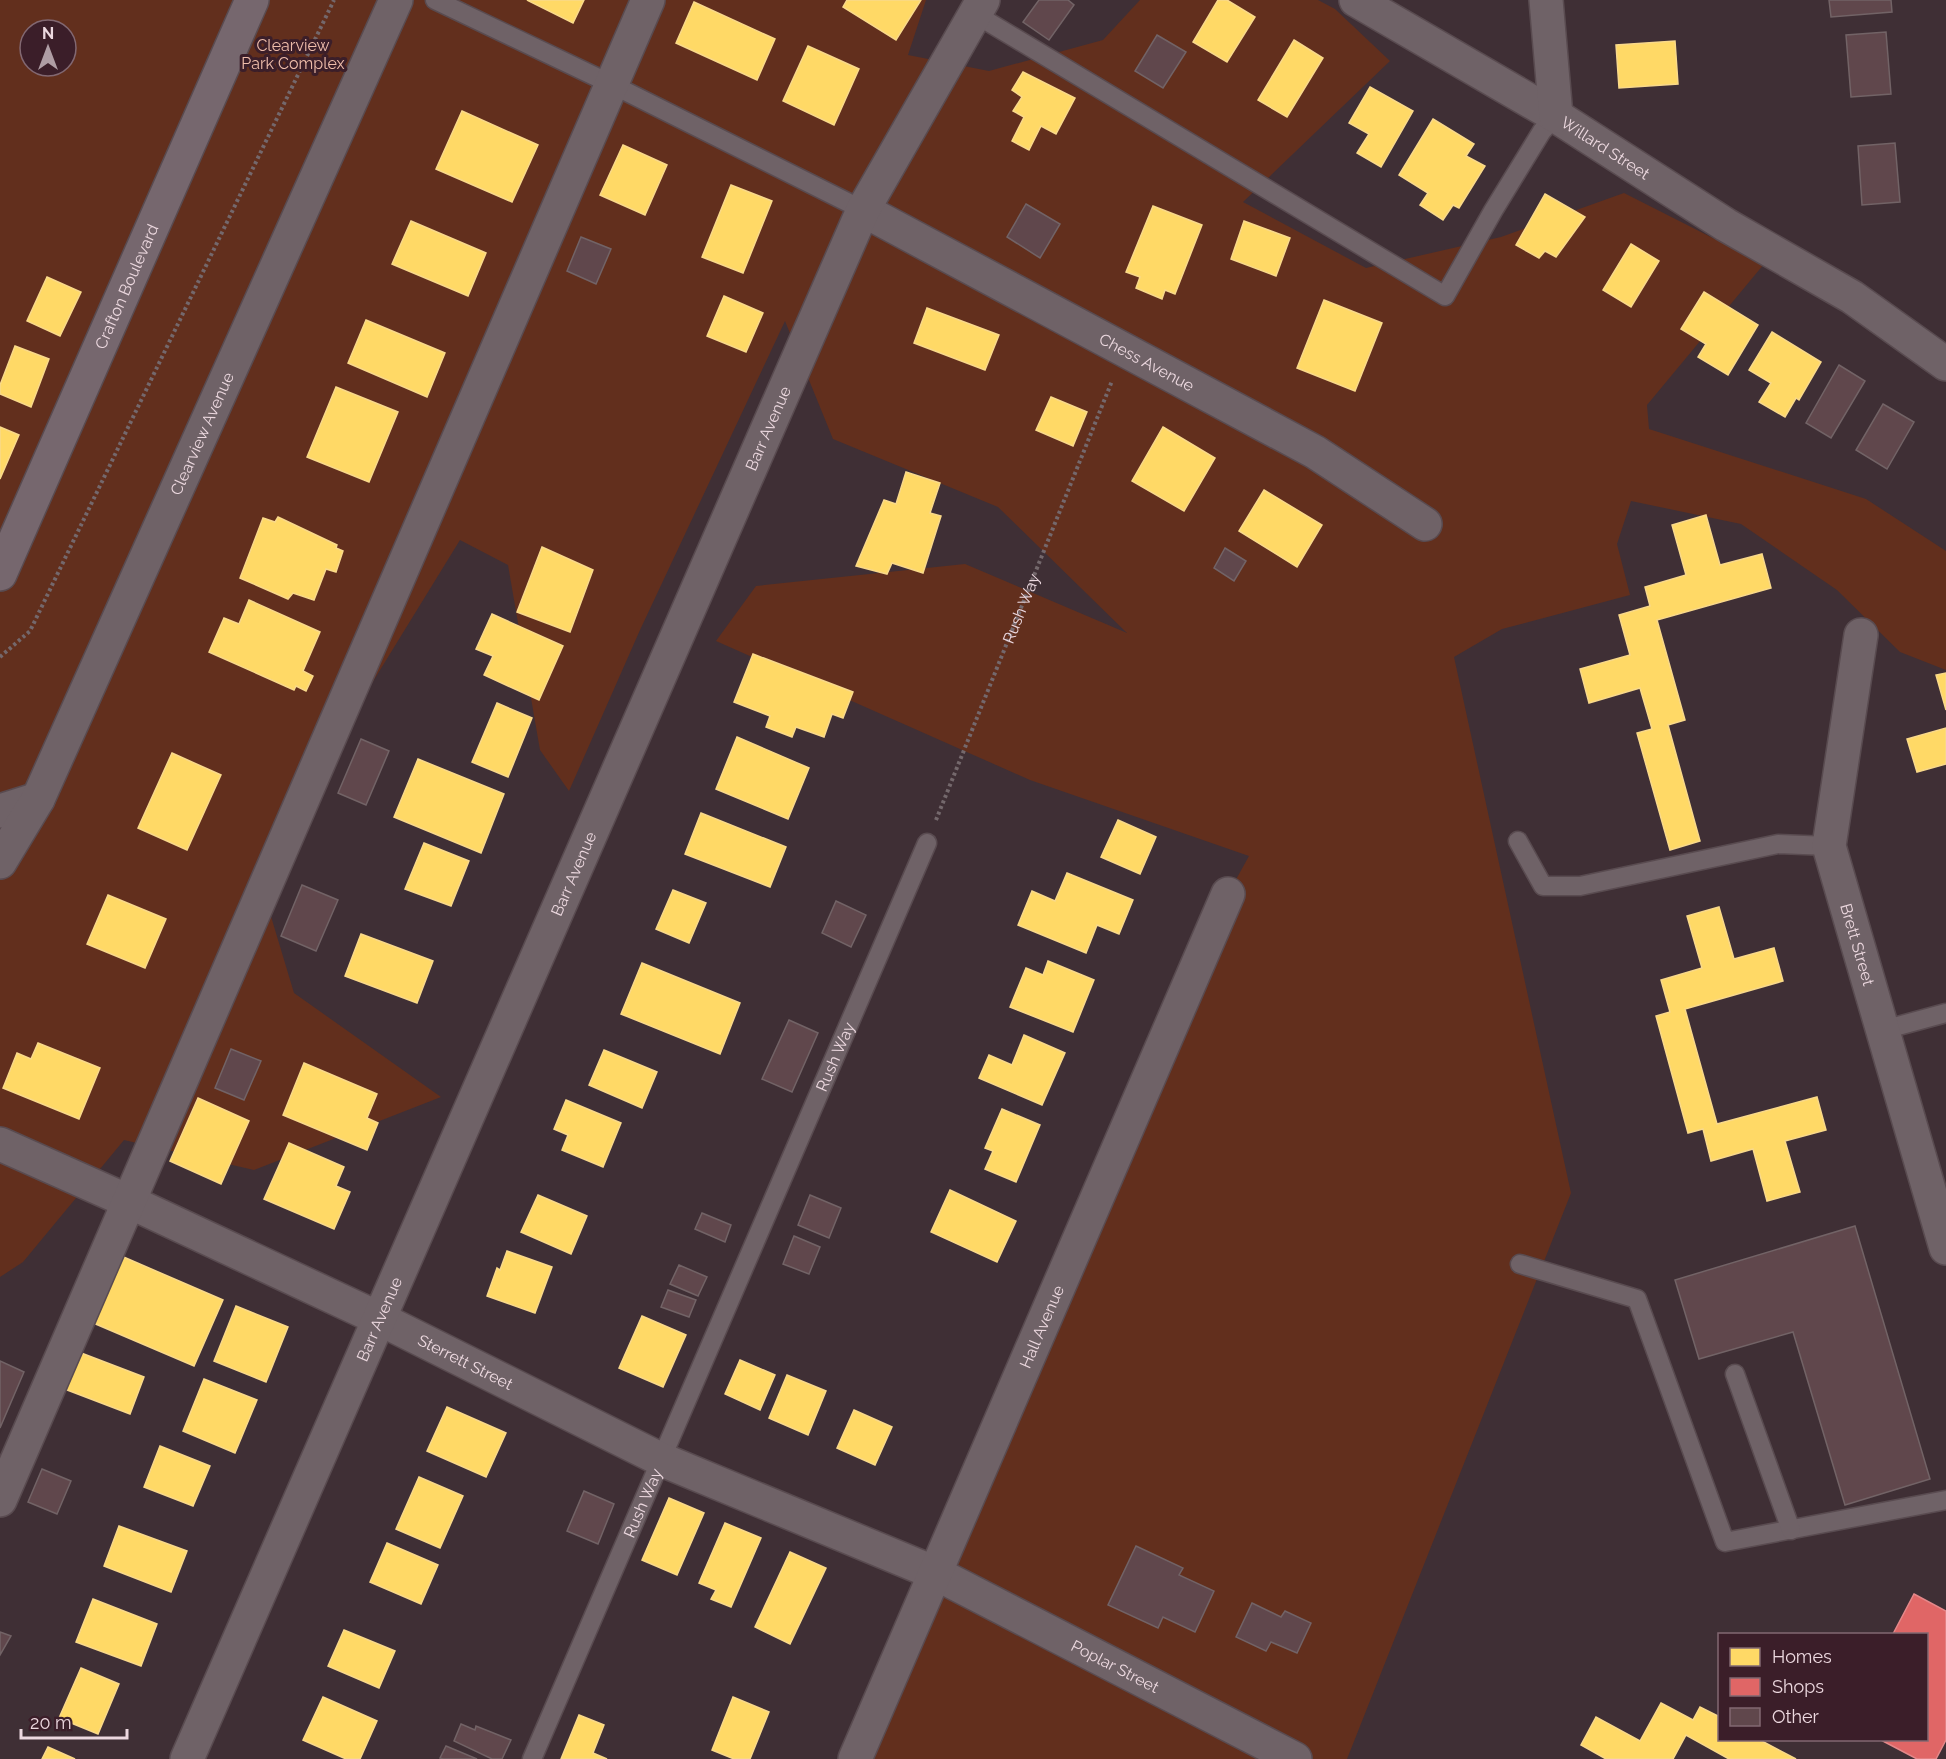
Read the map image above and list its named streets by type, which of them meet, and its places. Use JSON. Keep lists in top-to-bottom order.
{
  "streets": {
    "main road": ["Crafton Boulevard"],
    "street": [
      "Willard Street",
      "Chess Avenue",
      "Barr Avenue",
      "Clearview Avenue",
      "Brett Street",
      "Hall Avenue",
      "Sterrett Street",
      "Poplar Street"
    ],
    "lane": ["Rush Way"]
  },
  "crossings": [
    ["Chess Avenue", "Barr Avenue"],
    ["Chess Avenue", "Rush Way"],
    ["Barr Avenue", "Sterrett Street"],
    ["Rush Way", "Sterrett Street"],
    ["Hall Avenue", "Sterrett Street"],
    ["Hall Avenue", "Poplar Street"],
    ["Sterrett Street", "Poplar Street"]
  ],
  "parks": ["Clearview Park Complex"],
  "legend": ["Homes", "Shops", "Other"],
  "scale_bar": "20 m",
  "north": "top"
}
